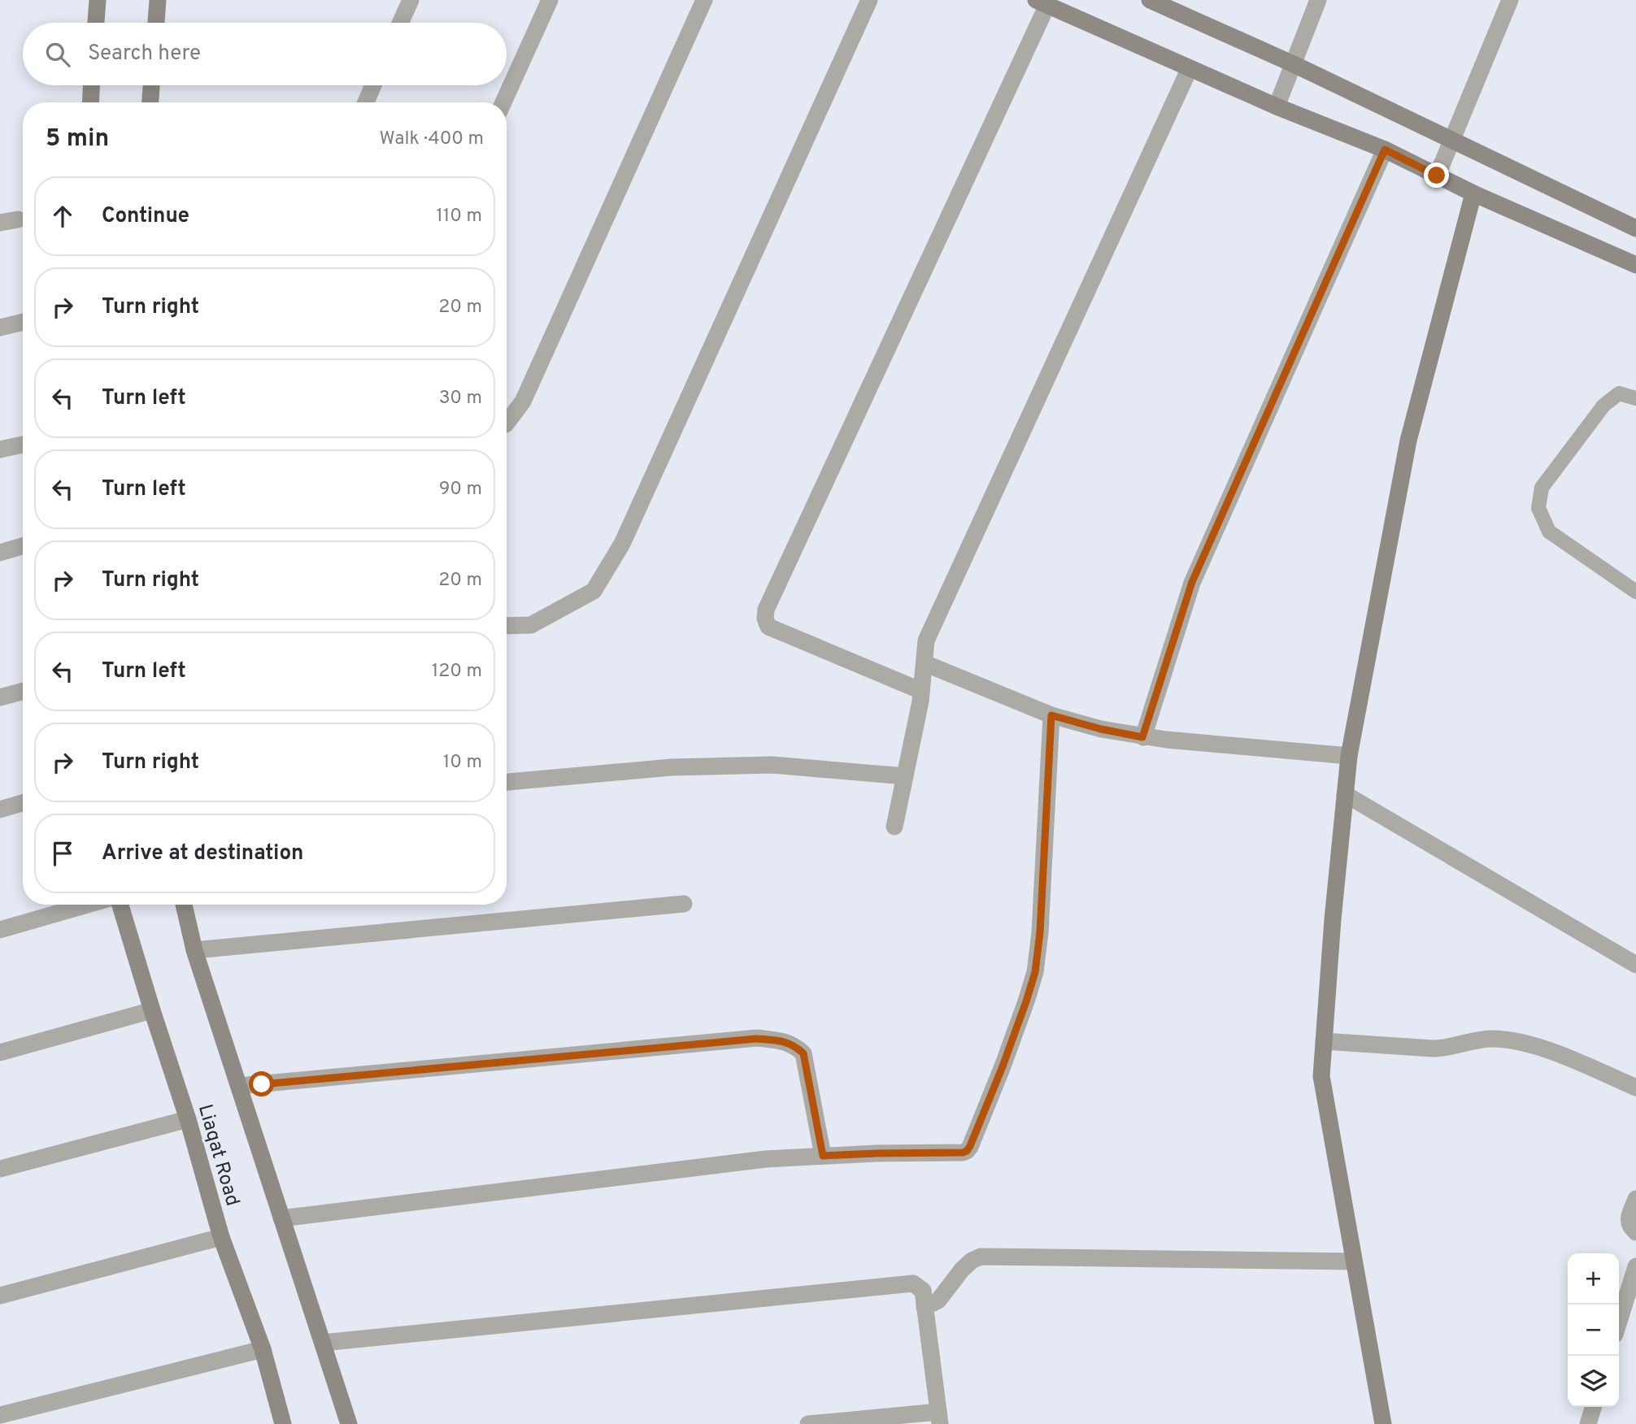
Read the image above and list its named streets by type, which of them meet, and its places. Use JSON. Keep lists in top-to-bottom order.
{
  "streets": {
    "street": ["Liaqat Road"]
  },
  "page": {
    "search": "Search here",
    "heading": ["5 min", "Walk · 400 m"],
    "list": [
      ["Continue", "110 m"],
      ["Turn right", "20 m"],
      ["Turn left", "30 m"],
      ["Turn left", "90 m"],
      ["Turn right", "20 m"],
      ["Turn left", "120 m"],
      ["Turn right", "10 m"],
      "Arrive at destination"
    ],
    "map_buttons": ["+", "−"]
  }
}
